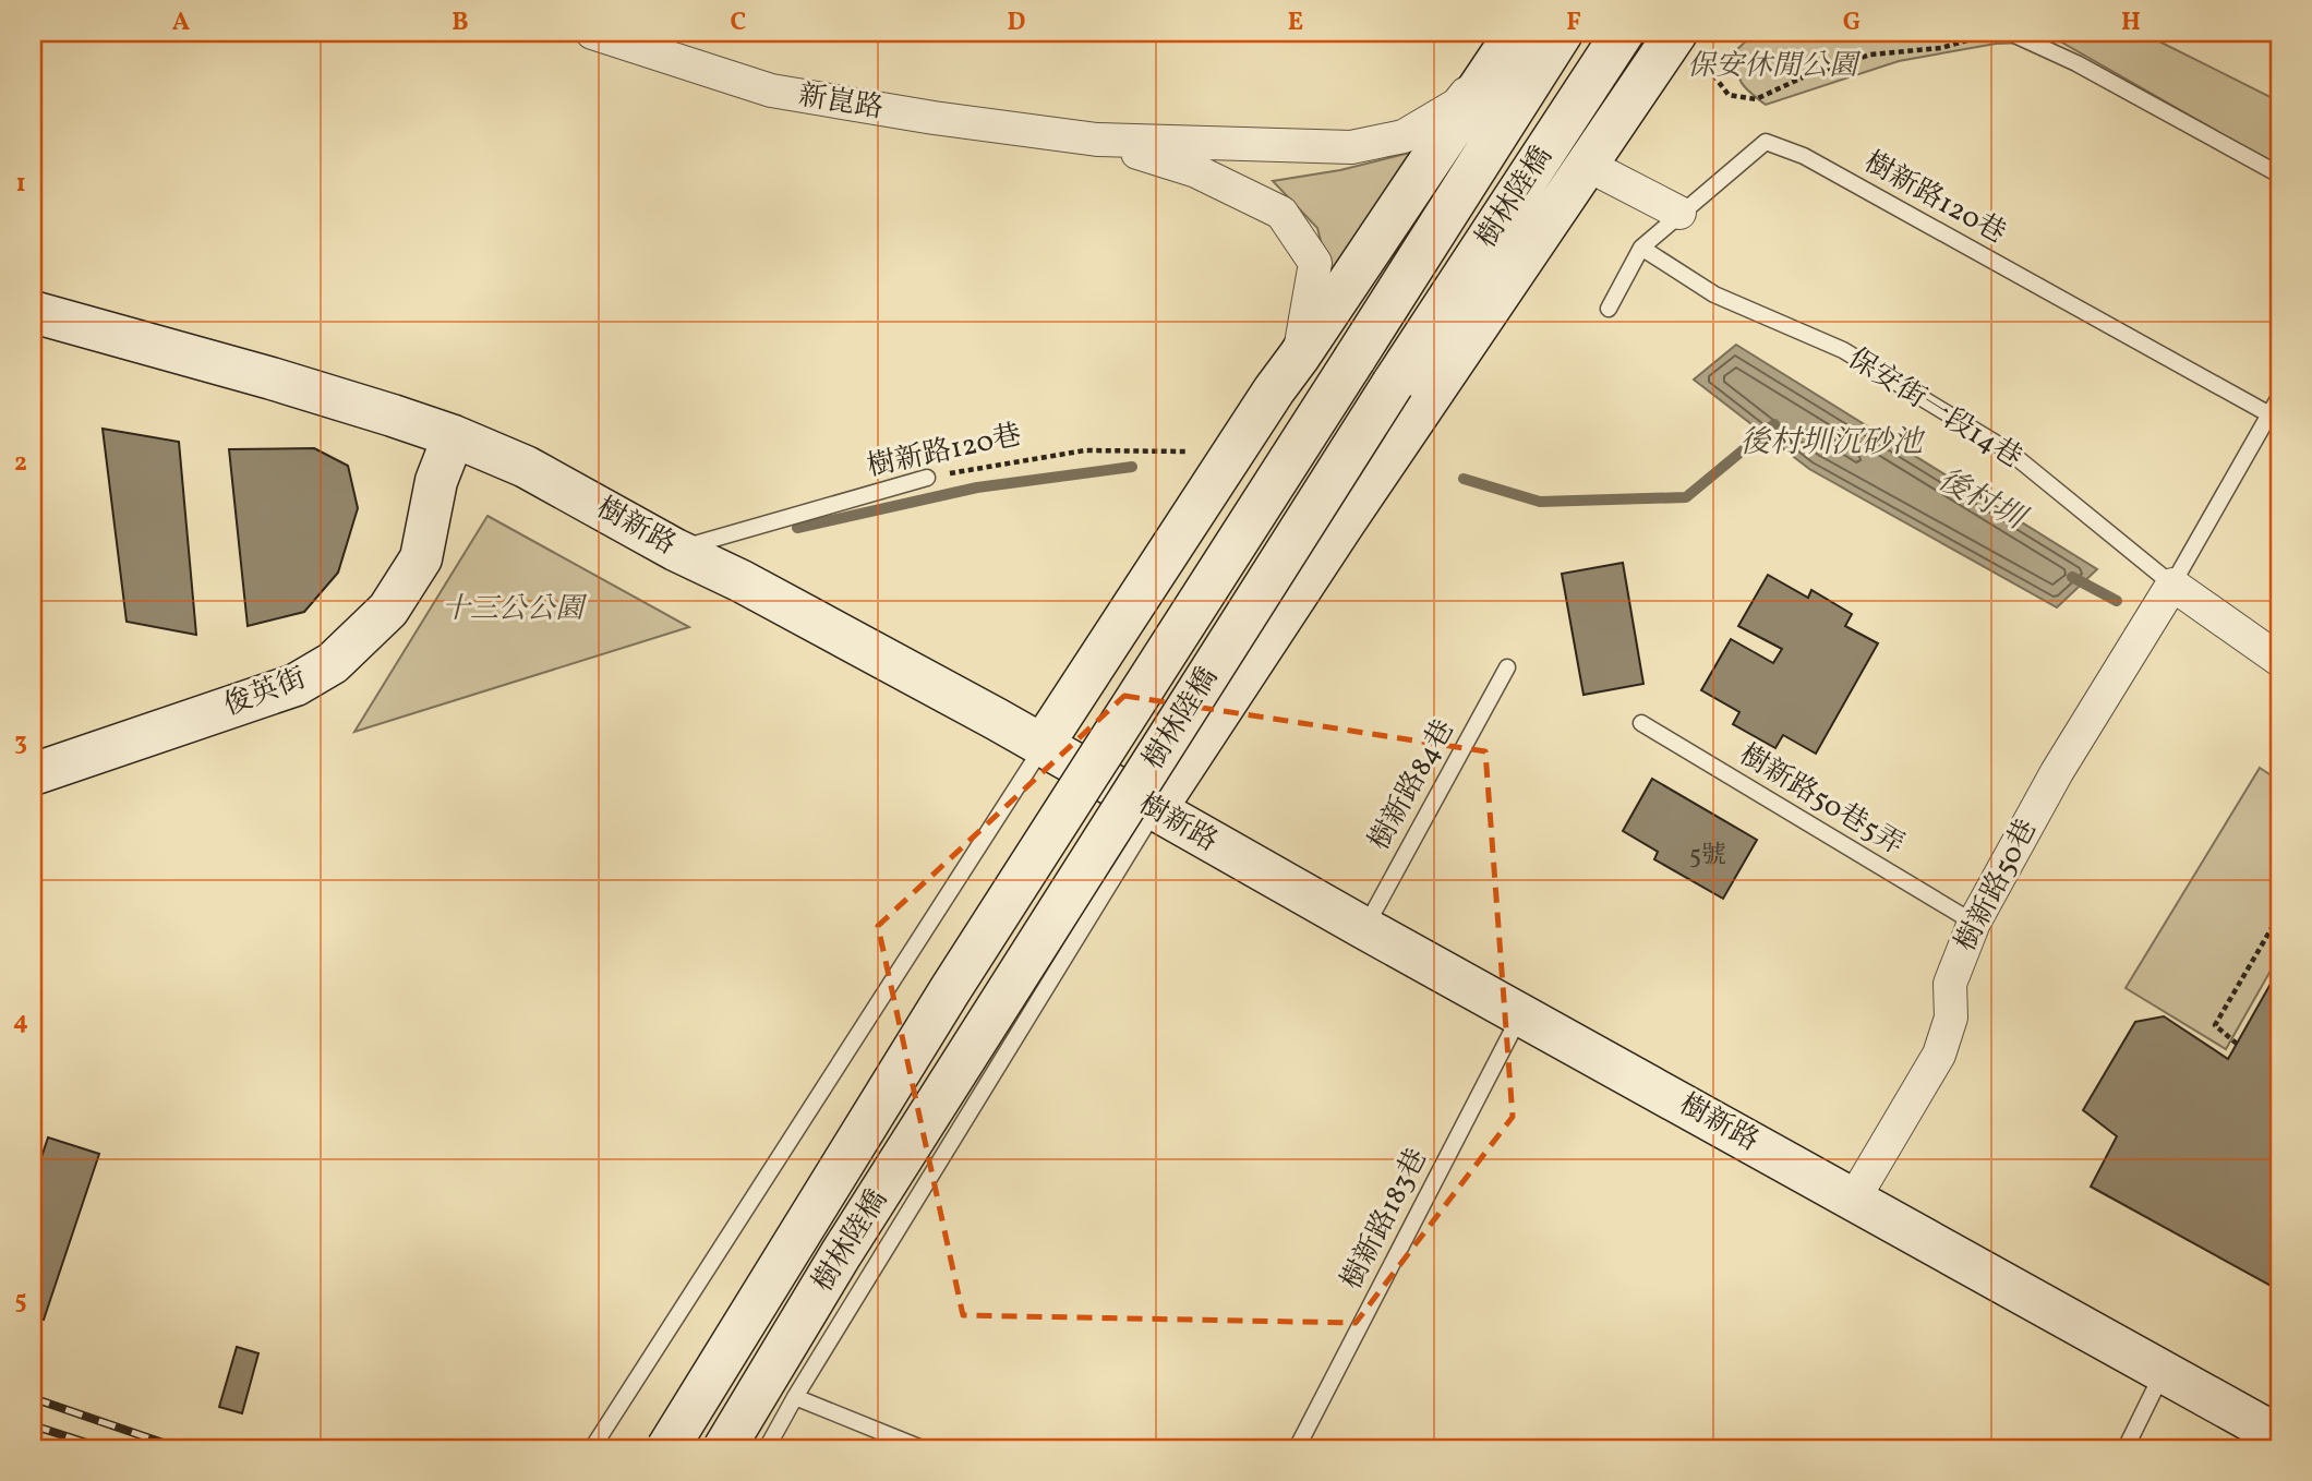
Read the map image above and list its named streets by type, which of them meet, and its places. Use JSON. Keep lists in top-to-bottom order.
{
  "streets": {
    "main road": ["樹林陸橋", "樹新路", "俊英街"],
    "street": ["新崑路", "保安街一段14巷", "樹新路50巷"],
    "lane": [
      "樹新路120巷",
      "樹新路84巷",
      "樹新路50巷5弄",
      "樹新路183巷"
    ]
  },
  "crossings": [
    ["樹新路120巷", "保安街一段14巷"],
    ["樹新路120巷", "樹新路"],
    ["保安街一段14巷", "樹新路50巷"],
    ["樹新路", "俊英街"],
    ["樹新路", "樹新路84巷"],
    ["樹新路", "樹新路50巷"],
    ["樹新路", "樹新路183巷"],
    ["樹新路50巷5弄", "樹新路50巷"]
  ],
  "water": ["後村圳沉砂池", "後村圳"],
  "parks": ["保安休閒公園", "十三公公園"],
  "house_numbers": ["5號"],
  "grid": {
    "columns": [
      "A",
      "B",
      "C",
      "D",
      "E",
      "F",
      "G",
      "H"
    ],
    "rows": [
      "1",
      "2",
      "3",
      "4",
      "5"
    ]
  }
}
